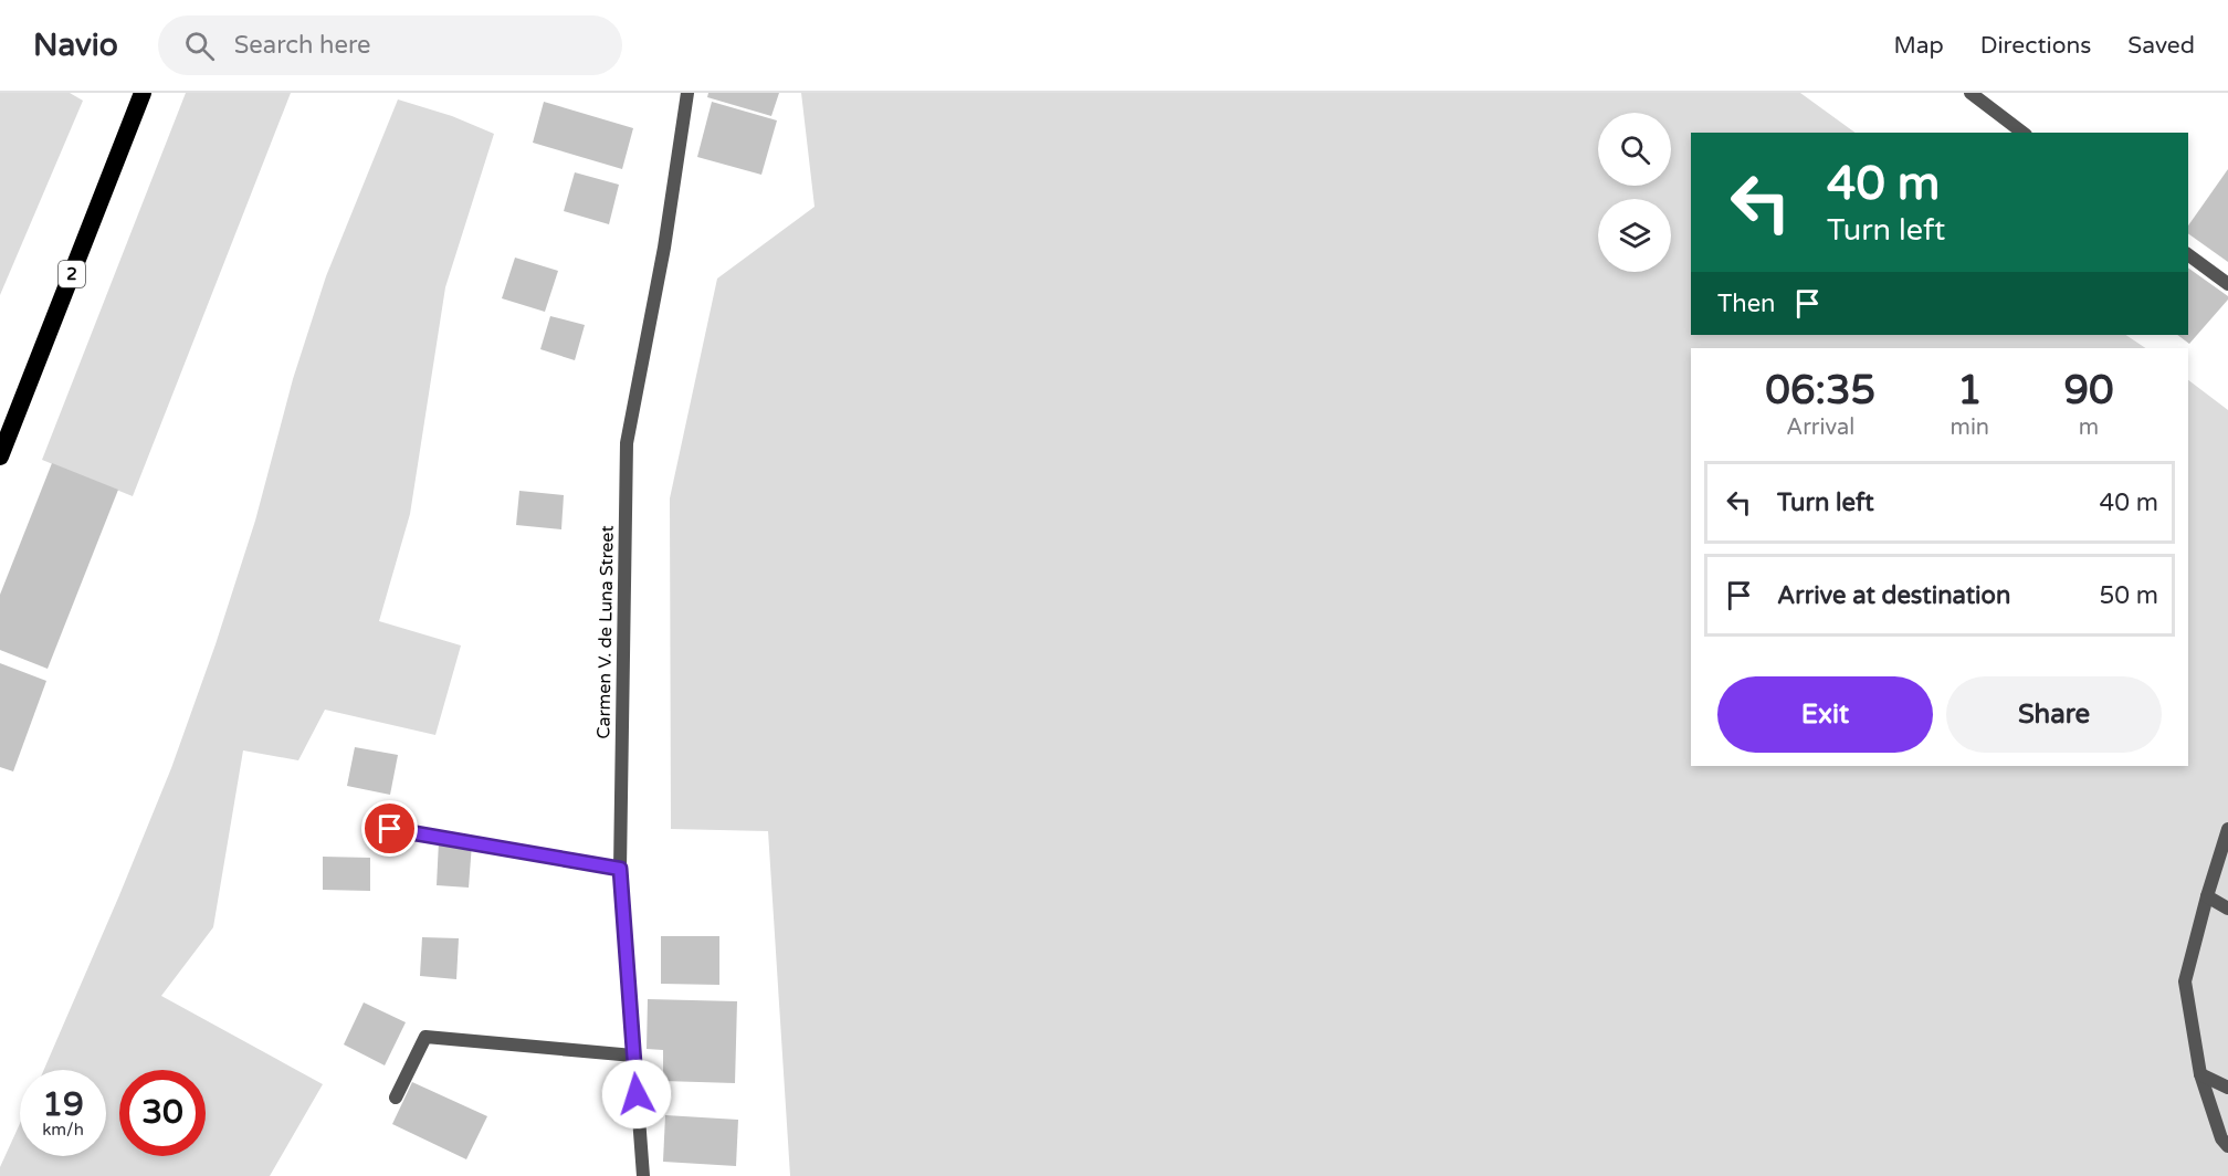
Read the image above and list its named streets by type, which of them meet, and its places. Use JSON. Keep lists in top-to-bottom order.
{
  "streets": {
    "highway": ["2"],
    "street": ["Carmen V. de Luna Street"]
  },
  "page": {
    "header": "Navio",
    "search": "Search here",
    "nav": ["Map", "Directions", "Saved"],
    "turn": ["40 m", "Turn left"],
    "then": "Then",
    "eta": [
      "06:35",
      "Arrival",
      "1",
      "min",
      "90",
      "m"
    ],
    "list": [
      {
        "name": "Turn left",
        "value": "40 m"
      },
      {
        "name": "Arrive at destination",
        "value": "50 m"
      }
    ],
    "buttons": ["Exit", "Share"],
    "speed": "19 km/h",
    "limit": "30"
  }
}
